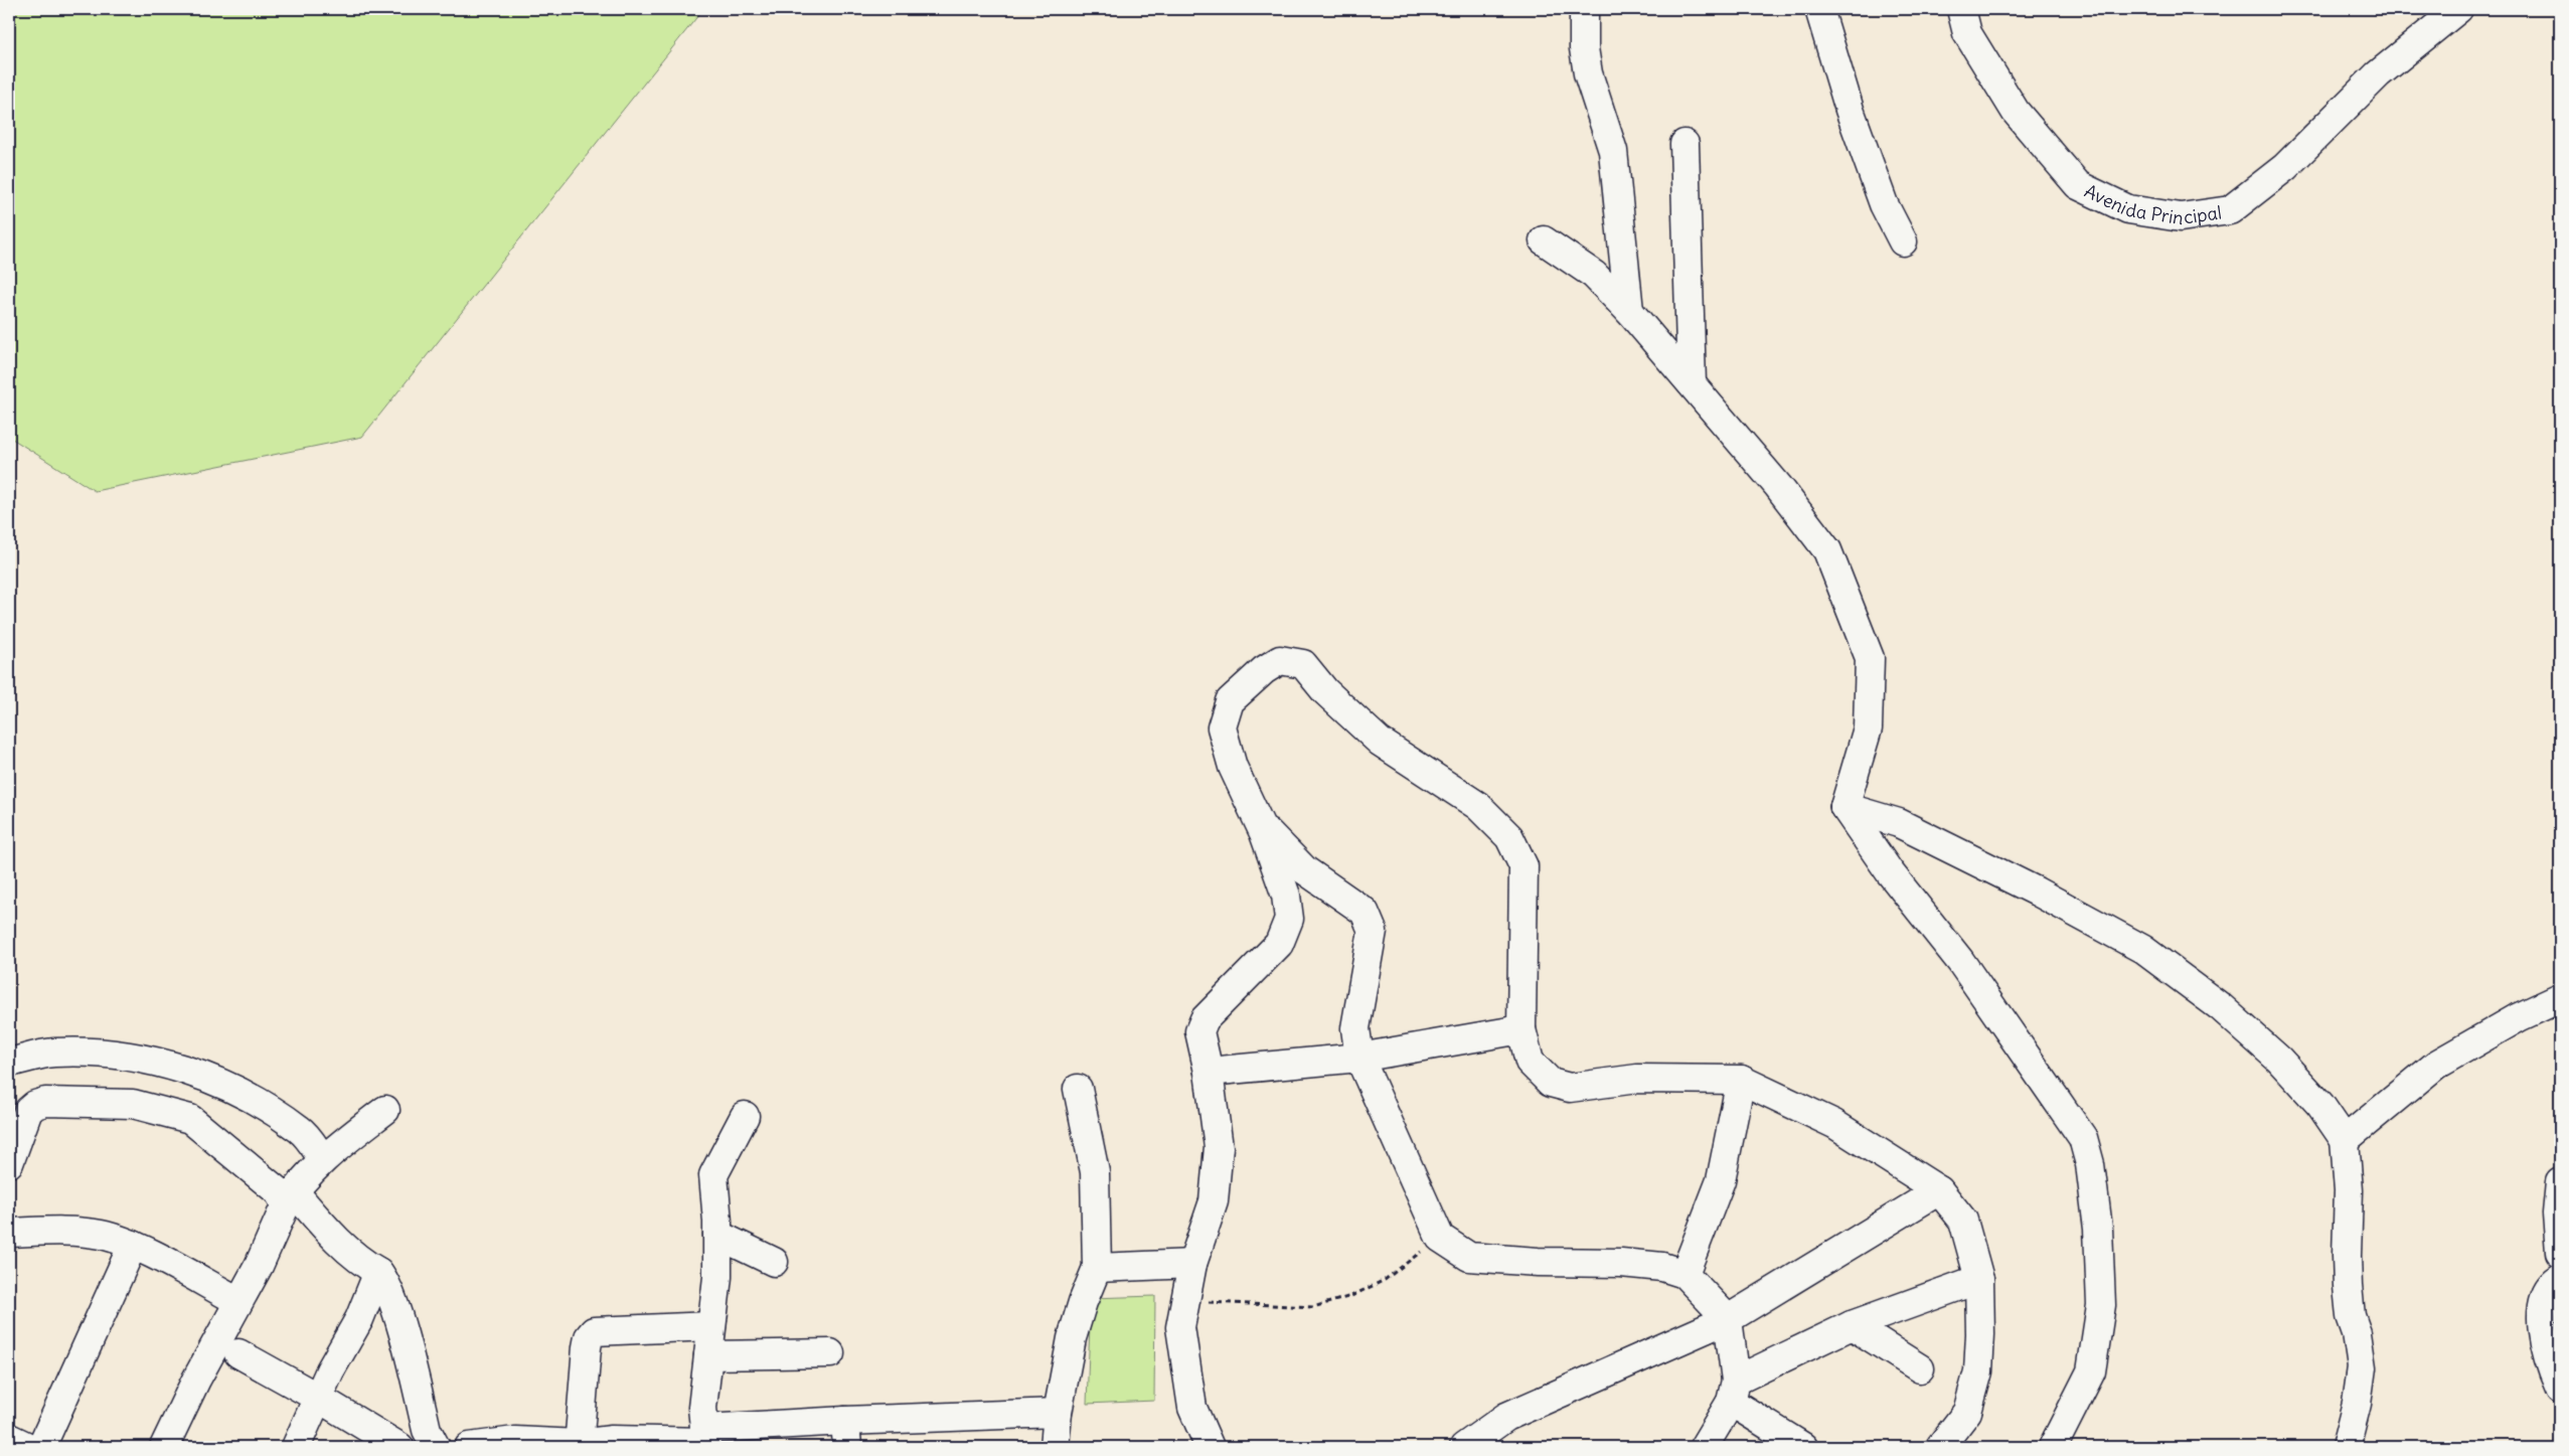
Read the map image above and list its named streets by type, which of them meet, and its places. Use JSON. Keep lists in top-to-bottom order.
{
  "streets": {
    "street": ["Avenida Principal"]
  }
}
